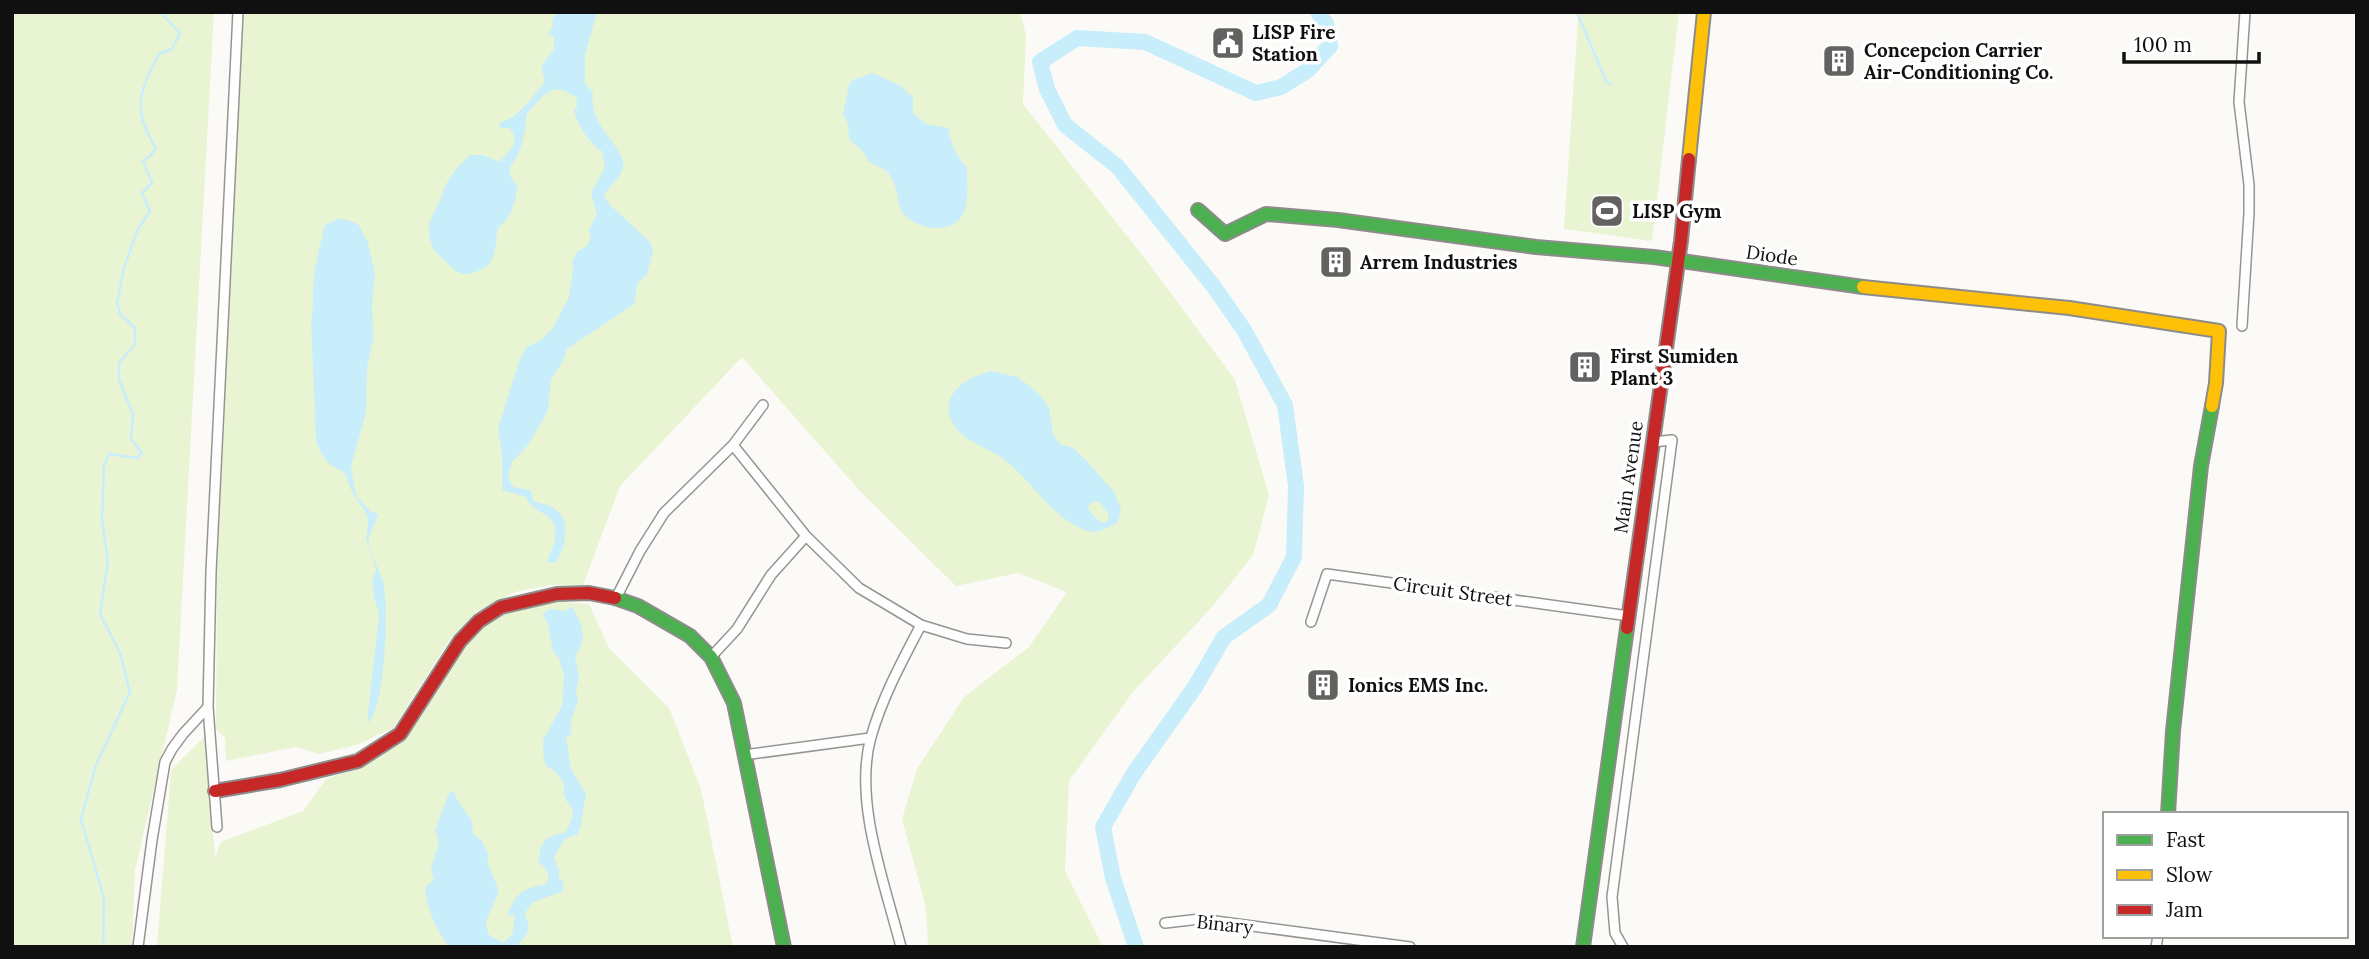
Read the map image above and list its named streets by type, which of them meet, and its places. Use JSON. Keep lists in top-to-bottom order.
{
  "streets": {
    "street": [
      "Diode",
      "Main Avenue",
      "Circuit Street",
      "Binary"
    ]
  },
  "crossings": [
    ["Diode", "Main Avenue"],
    ["Main Avenue", "Circuit Street"]
  ],
  "places": {
    "public building": ["LISP Fire Station"],
    "building": [
      "Concepcion Carrier Air-Conditioning Co.",
      "Arrem Industries",
      "First Sumiden Plant 3",
      "Ionics EMS Inc."
    ],
    "sports": ["LISP Gym"]
  },
  "legend": ["Fast", "Slow", "Jam"],
  "scale_bar": "100 m"
}
